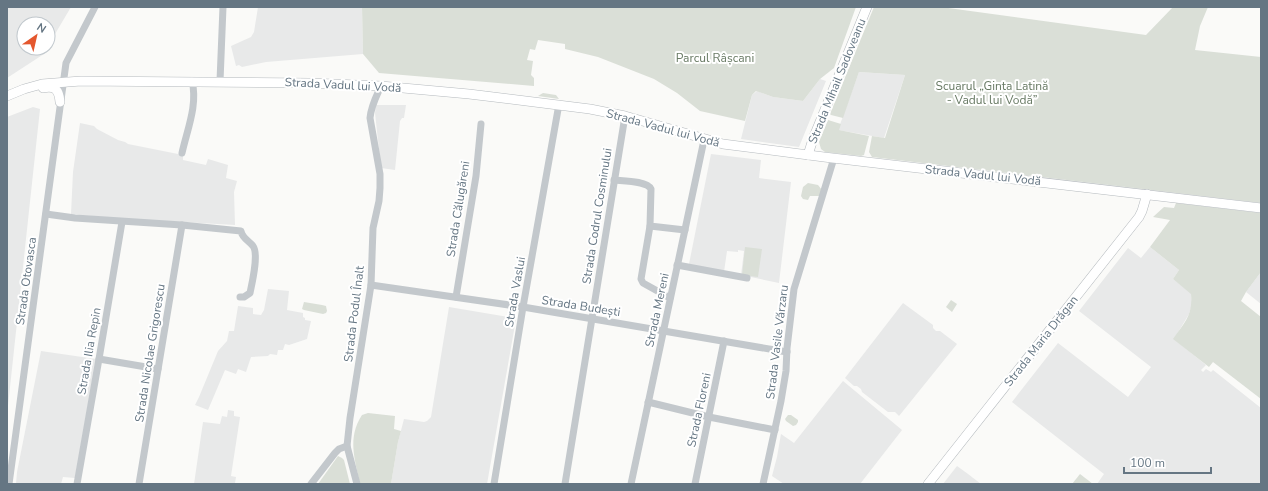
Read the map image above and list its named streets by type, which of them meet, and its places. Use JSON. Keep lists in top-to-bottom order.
{
  "streets": {
    "main road": ["Strada Mihail Sadoveanu", "Strada Vadul lui Vodă", "Strada Maria Drăgan"],
    "street": [
      "Strada Călugăreni",
      "Strada Codrul Cosminului",
      "Strada Otovasca",
      "Strada Vaslui",
      "Strada Budești",
      "Strada Mereni",
      "Strada Podul Înalt",
      "Strada Vasile Vărzaru",
      "Strada Ilia Repin",
      "Strada Nicolae Grigorescu",
      "Strada Floreni"
    ]
  },
  "crossings": [
    ["Strada Mihail Sadoveanu", "Strada Vadul lui Vodă"],
    ["Strada Vadul lui Vodă", "Strada Codrul Cosminului"],
    ["Strada Vadul lui Vodă", "Strada Otovasca"],
    ["Strada Vadul lui Vodă", "Strada Vaslui"],
    ["Strada Vadul lui Vodă", "Strada Mereni"],
    ["Strada Vadul lui Vodă", "Strada Podul Înalt"],
    ["Strada Vadul lui Vodă", "Strada Maria Drăgan"],
    ["Strada Vadul lui Vodă", "Strada Vasile Vărzaru"],
    ["Strada Călugăreni", "Strada Budești"],
    ["Strada Codrul Cosminului", "Strada Budești"],
    ["Strada Vaslui", "Strada Budești"],
    ["Strada Budești", "Strada Mereni"],
    ["Strada Budești", "Strada Podul Înalt"],
    ["Strada Budești", "Strada Vasile Vărzaru"],
    ["Strada Budești", "Strada Floreni"]
  ],
  "parks": ["Parcul Râșcani", "Scuarul „Ginta Latină - Vadul lui Vodă”"],
  "scale_bar": "100 m",
  "north": "top right"
}
